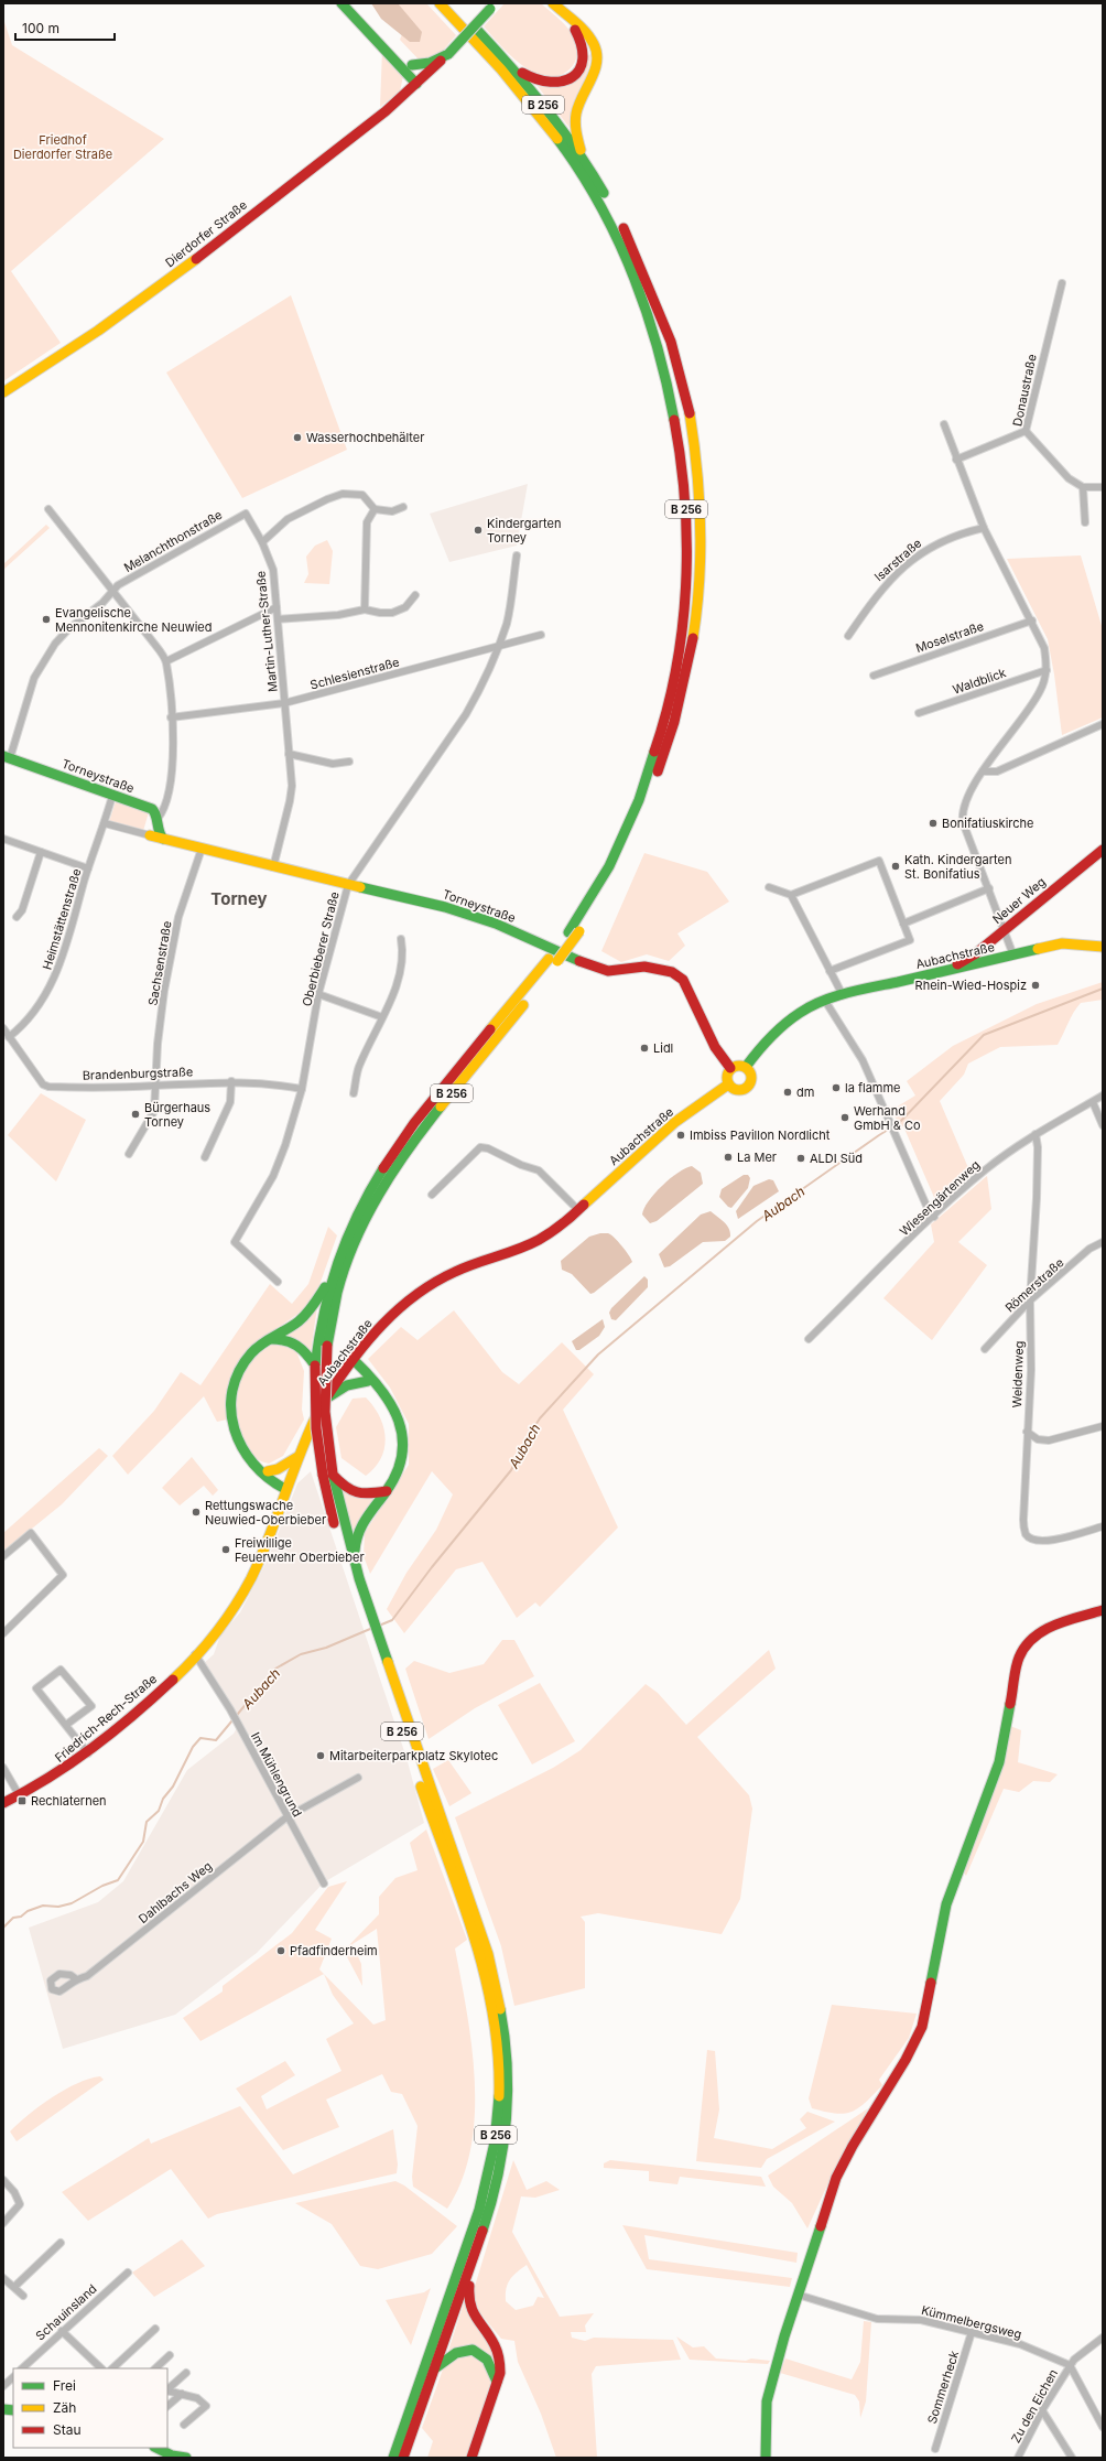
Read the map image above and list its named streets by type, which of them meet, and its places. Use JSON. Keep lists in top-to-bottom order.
{
  "streets": {
    "main road": [
      "B 256",
      "Dierdorfer Straße",
      "Torneystraße",
      "Neuer Weg",
      "Aubachstraße",
      "Friedrich-Rech-Straße"
    ],
    "street": [
      "Donaustraße",
      "Melanchthonstraße",
      "Isarstraße",
      "Martin-Luther-Straße",
      "Moselstraße",
      "Schlesienstraße",
      "Waldblick",
      "Heimstättenstraße",
      "Oberbieberer Straße",
      "Sachsenstraße",
      "Brandenburgstraße",
      "Wiesengärtenweg",
      "Römerstraße",
      "Weidenweg",
      "Im Mühlengrund",
      "Dahlbachs Weg",
      "Schauinsland",
      "Kümmelbergsweg",
      "Sommerheck",
      "Zu den Eichen"
    ]
  },
  "crossings": [
    ["Melanchthonstraße", "Martin-Luther-Straße"],
    ["Melanchthonstraße", "Torneystraße"],
    ["Martin-Luther-Straße", "Schlesienstraße"],
    ["Martin-Luther-Straße", "Torneystraße"],
    ["Schlesienstraße", "Oberbieberer Straße"],
    ["Waldblick", "Aubachstraße"],
    ["Torneystraße", "Heimstättenstraße"],
    ["Torneystraße", "Oberbieberer Straße"],
    ["Torneystraße", "Aubachstraße"],
    ["Torneystraße", "Sachsenstraße"],
    ["Neuer Weg", "Aubachstraße"],
    ["Heimstättenstraße", "Brandenburgstraße"],
    ["Oberbieberer Straße", "Brandenburgstraße"],
    ["Aubachstraße", "Friedrich-Rech-Straße"],
    ["Aubachstraße", "Im Mühlengrund"],
    ["Sachsenstraße", "Brandenburgstraße"],
    ["Wiesengärtenweg", "Weidenweg"],
    ["Römerstraße", "Weidenweg"],
    ["Friedrich-Rech-Straße", "Im Mühlengrund"],
    ["Im Mühlengrund", "Dahlbachs Weg"],
    ["Kümmelbergsweg", "Sommerheck"],
    ["Kümmelbergsweg", "Zu den Eichen"]
  ],
  "districts": ["Torney"],
  "water": ["Aubach"],
  "parks": ["Friedhof Dierdorfer Straße"],
  "places": {
    "other": [
      "Wasserhochbehälter",
      "Kindergarten Torney",
      "Evangelische Mennonitenkirche Neuwied",
      "Bonifatiuskirche",
      "Kath. Kindergarten St. Bonifatius",
      "Rhein-Wied-Hospiz",
      "Lidl",
      "la flamme",
      "dm",
      "Bürgerhaus Torney",
      "Werhand GmbH & Co",
      "Imbiss Pavillon Nordlicht",
      "La Mer",
      "ALDI Süd",
      "Rettungswache Neuwied-Oberbieber",
      "Freiwillige Feuerwehr Oberbieber",
      "Mitarbeiterparkplatz Skylotec",
      "Pfadfinderheim"
    ],
    "transit": ["Rechlaternen"]
  },
  "legend": ["Frei", "Zäh", "Stau"],
  "scale_bar": "100 m"
}
